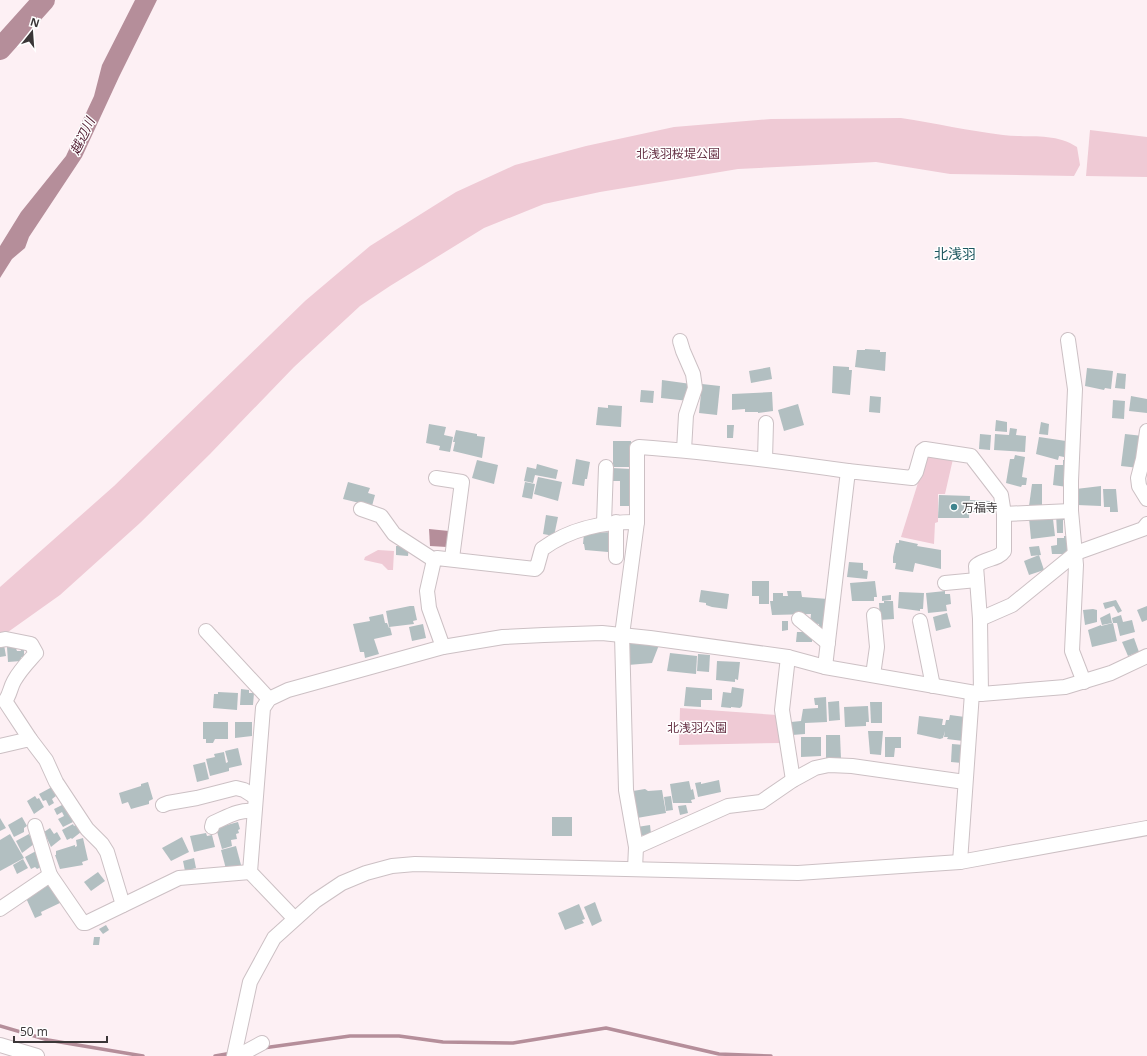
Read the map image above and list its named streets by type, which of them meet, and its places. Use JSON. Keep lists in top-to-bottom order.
{
  "districts": ["北浅羽"],
  "water": ["越辺川"],
  "parks": ["北浅羽桜堤公園", "北浅羽公園"],
  "places": ["万福寺"],
  "scale_bar": "50 m",
  "north": "top"
}
